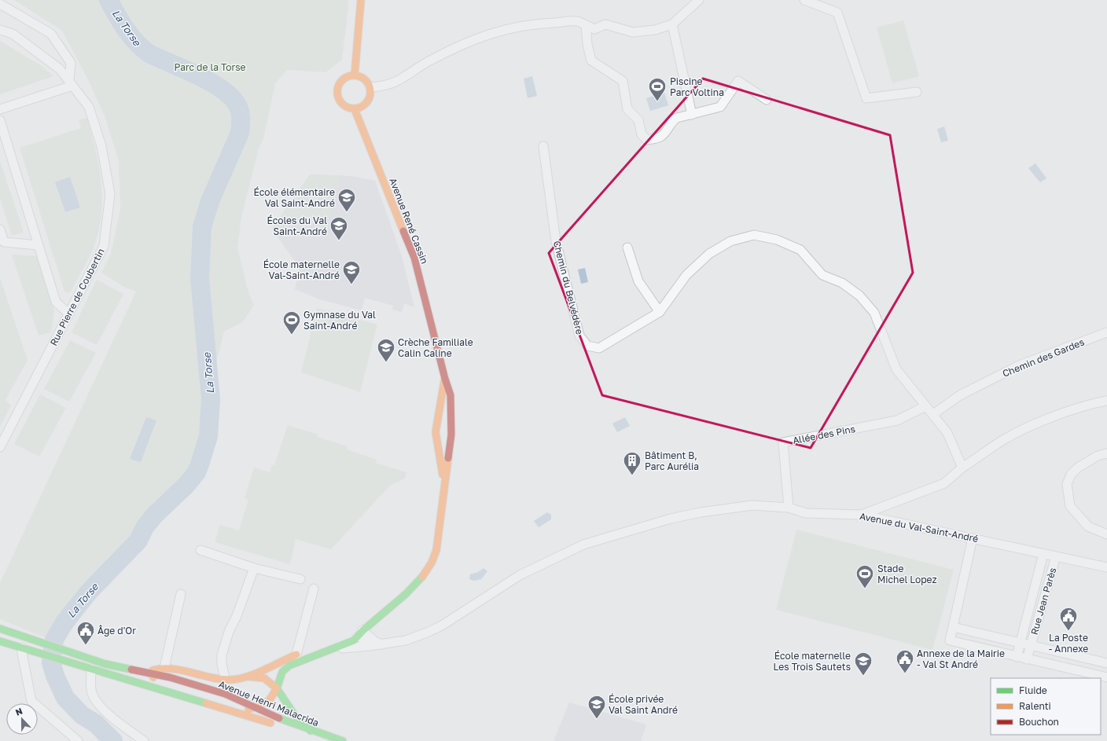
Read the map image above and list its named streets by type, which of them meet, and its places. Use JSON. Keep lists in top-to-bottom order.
{
  "streets": {
    "street": [
      "Avenue René Cassin",
      "Chemin du Belvédère",
      "Rue Pierre de Coubertin",
      "Chemin des Gardes",
      "Allée des Pins",
      "Avenue du Val-Saint-André",
      "Rue Jean Parès",
      "Avenue Henri Malacrida"
    ]
  },
  "crossings": [
    ["Avenue René Cassin", "Avenue du Val-Saint-André"],
    ["Chemin du Belvédère", "Chemin des Gardes"],
    ["Chemin du Belvédère", "Allée des Pins"],
    ["Allée des Pins", "Avenue du Val-Saint-André"],
    ["Avenue du Val-Saint-André", "Rue Jean Parès"],
    ["Avenue du Val-Saint-André", "Avenue Henri Malacrida"]
  ],
  "water": ["La Torse"],
  "parks": ["Parc de la Torse"],
  "places": {
    "sports": ["Piscine Parc Voltina", "Gymnase du Val Saint-André", "Stade Michel Lopez"],
    "school or university": [
      "École élémentaire Val Saint-André",
      "Écoles du Val Saint-André",
      "École maternelle Val-Saint-André",
      "Crèche Familiale Calin Caline",
      "École maternelle Les Trois Sautets",
      "École privée Val Saint André"
    ],
    "building": ["Bâtiment B, Parc Aurélia"],
    "public building": ["La Poste - Annexe", "Âge d'Or", "Annexe de la Mairie - Val St André"]
  },
  "legend": ["Fluide", "Ralenti", "Bouchon"],
  "north": "top"
}
